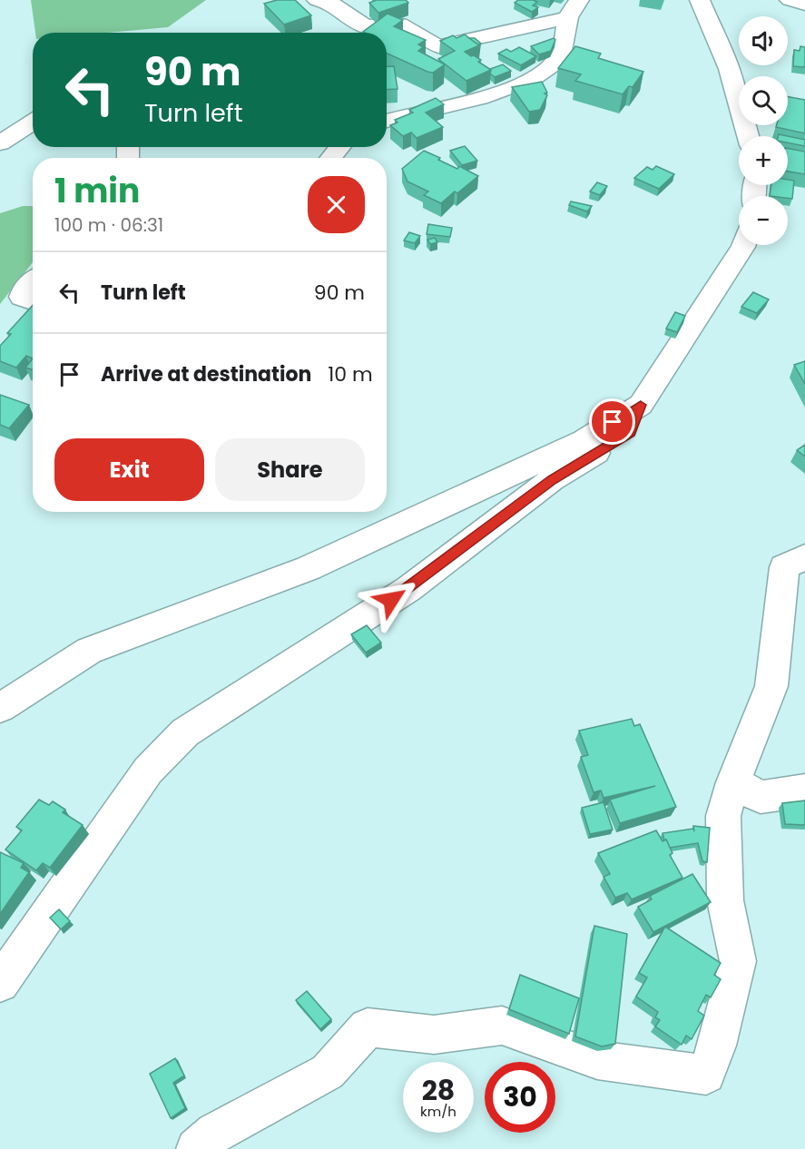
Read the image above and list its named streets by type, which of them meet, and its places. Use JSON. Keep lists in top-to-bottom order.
{
  "page": {
    "map_buttons": ["+", "−"],
    "turn": ["90 m", "Turn left"],
    "heading": ["1 min", "100 m · 06:31"],
    "list": [
      {
        "name": "Turn left",
        "value": "90 m"
      },
      {
        "name": "Arrive at destination",
        "value": "10 m"
      }
    ],
    "buttons": ["Exit", "Share"],
    "speed": "28 km/h",
    "limit": "30"
  }
}
